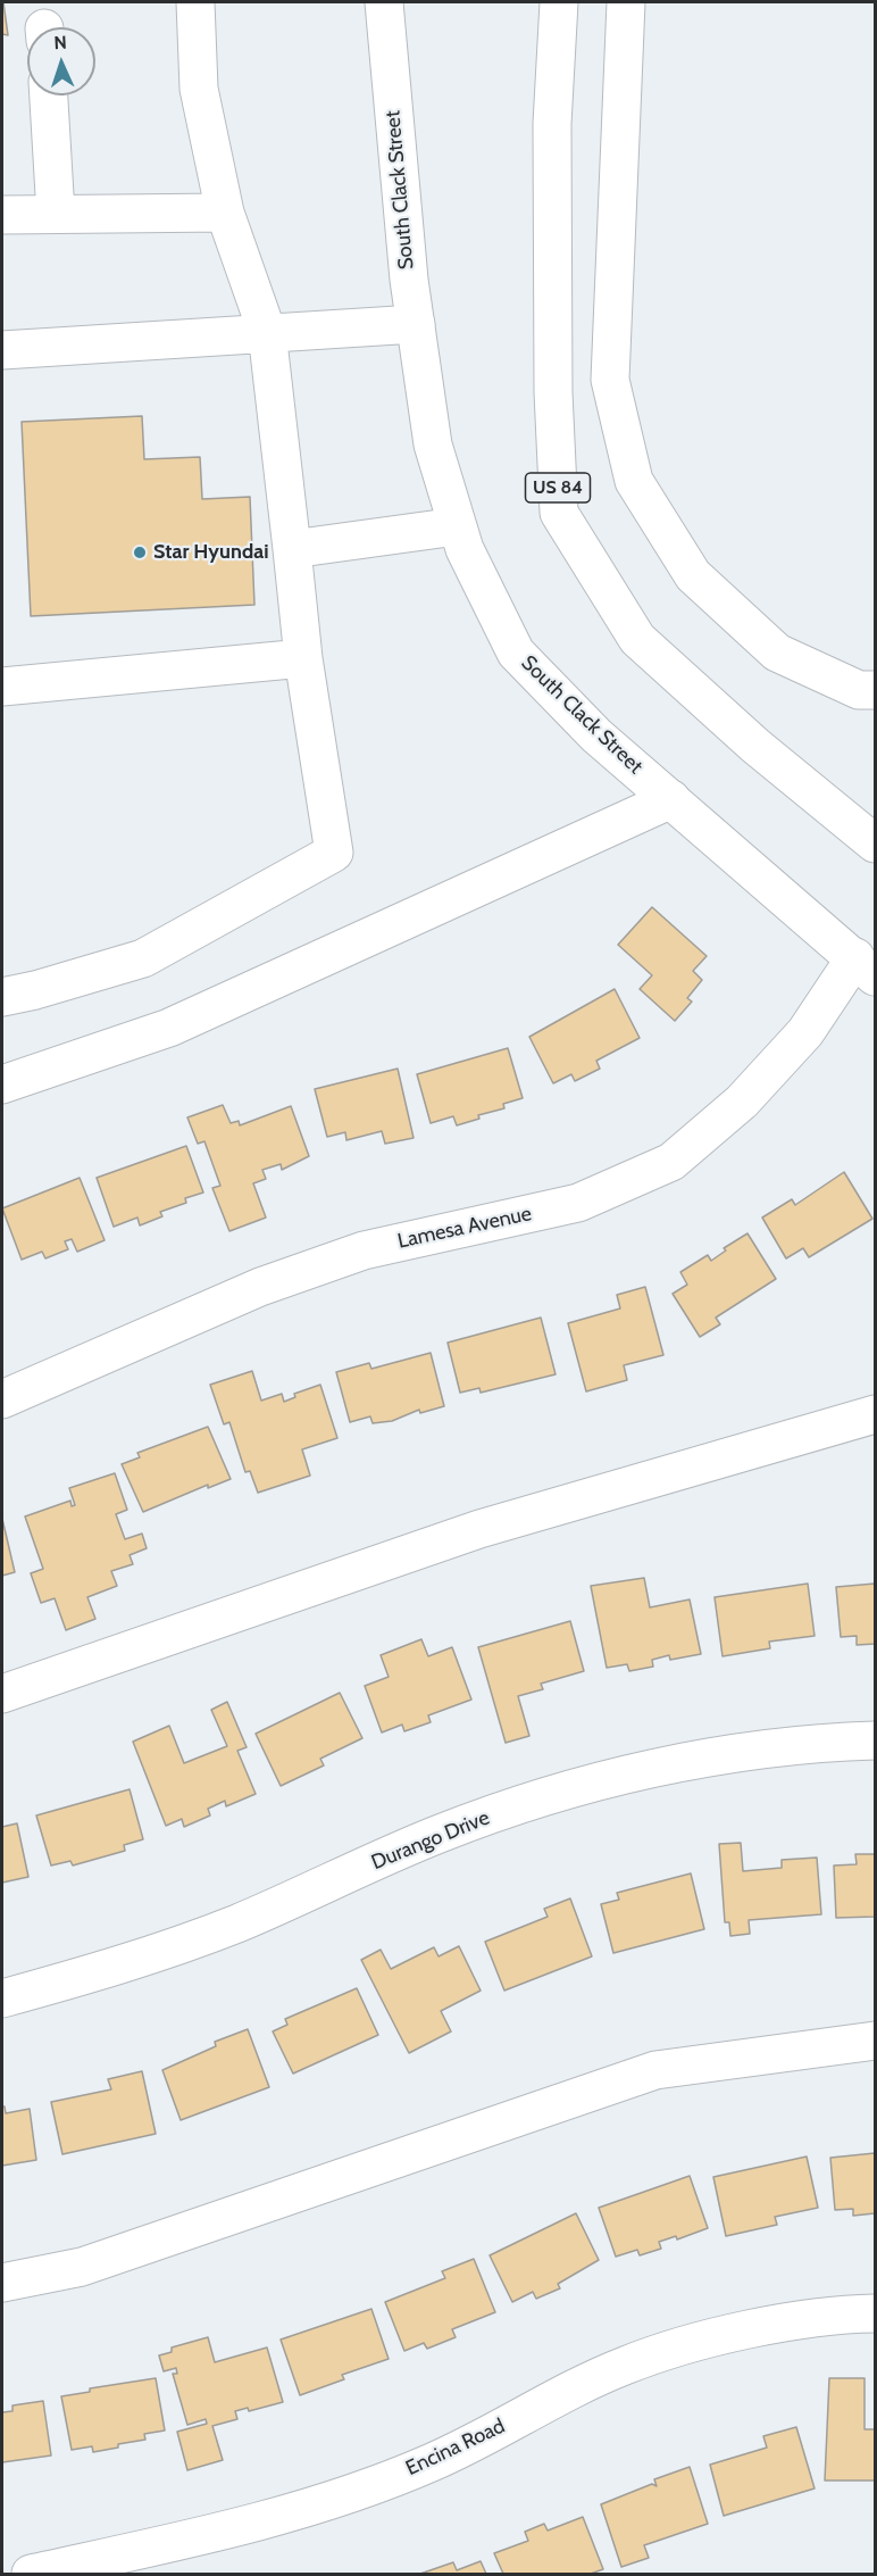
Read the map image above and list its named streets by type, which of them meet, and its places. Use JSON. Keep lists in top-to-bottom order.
{
  "streets": {
    "main road": [
      "South Clack Street",
      "US 84",
      "Lamesa Avenue",
      "Durango Drive",
      "Encina Road"
    ]
  },
  "crossings": [
    ["South Clack Street", "Lamesa Avenue"]
  ],
  "places": ["Star Hyundai"],
  "north": "top"
}
